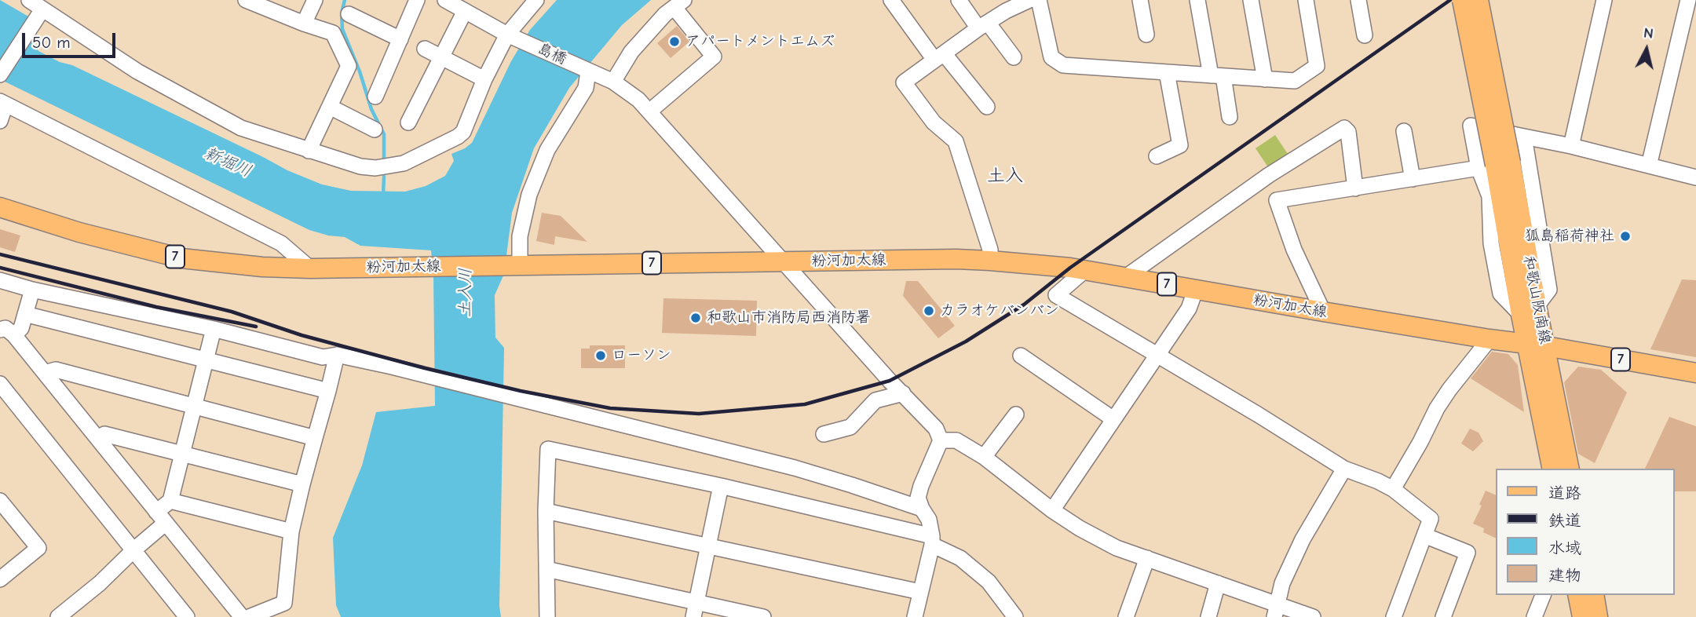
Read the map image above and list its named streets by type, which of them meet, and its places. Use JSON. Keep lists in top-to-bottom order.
{
  "streets": {
    "main road": ["7", "粉河加太線", "和歌山阪南線"],
    "street": ["島橋"]
  },
  "crossings": [
    ["島橋", "粉河加太線"],
    ["粉河加太線", "和歌山阪南線"]
  ],
  "districts": ["土入"],
  "water": ["新堀川", "土入川"],
  "places": [
    "アパートメントエムズ",
    "狐島稲荷神社",
    "カラオケバンバン",
    "和歌山市消防局西消防署",
    "ローソン"
  ],
  "legend": [
    "道路",
    "鉄道",
    "水域",
    "建物"
  ],
  "scale_bar": "50 m",
  "north": "top"
}
